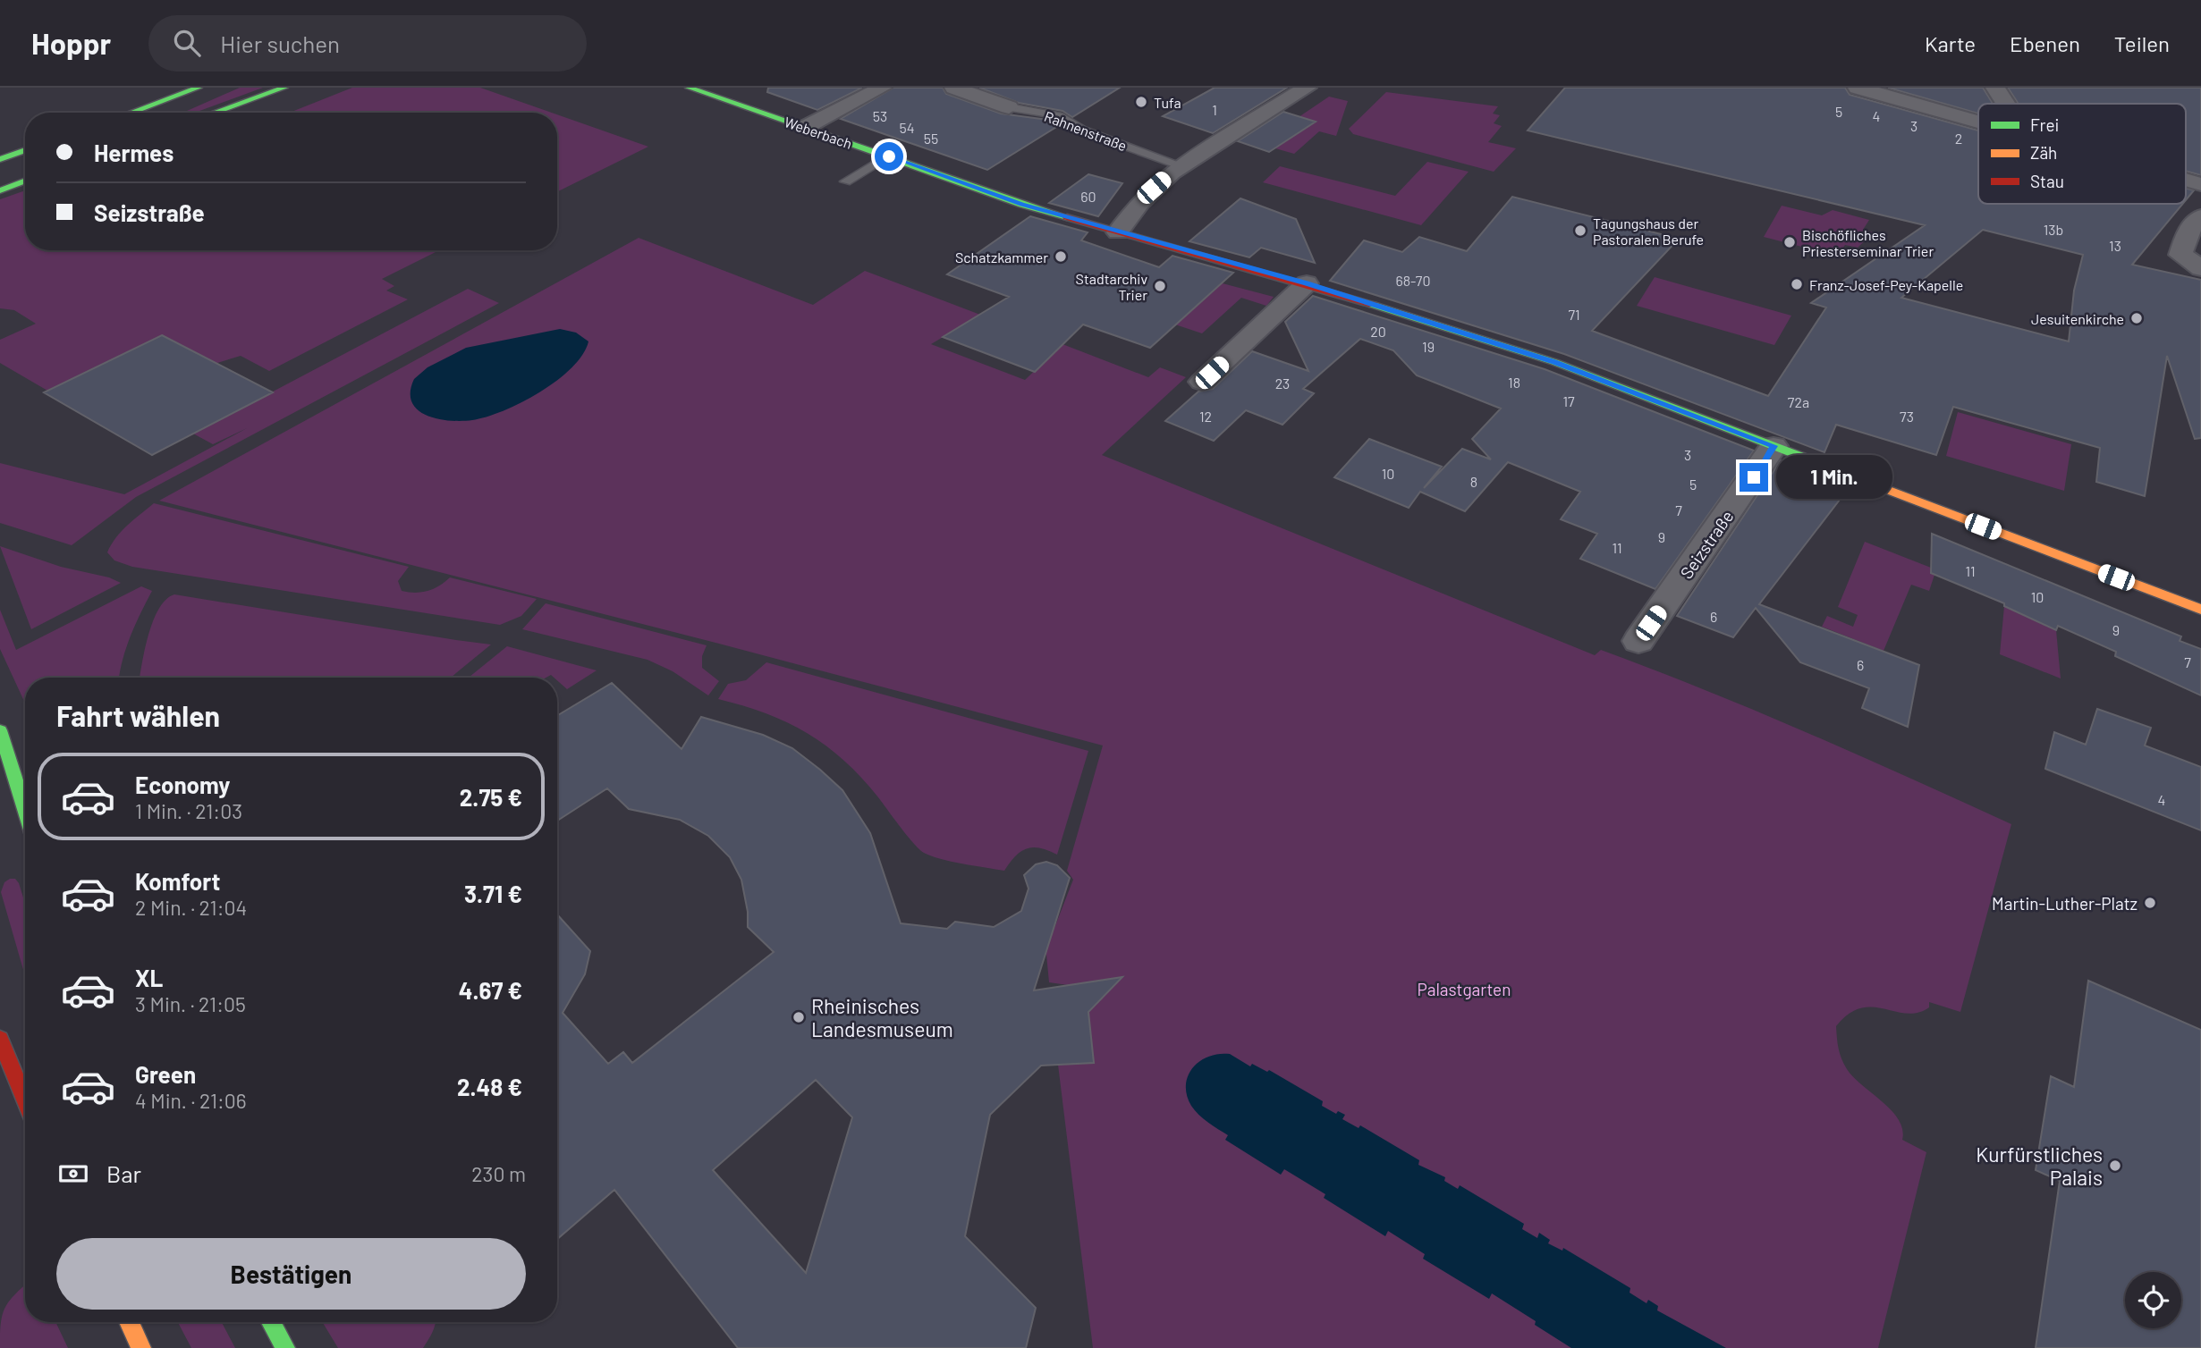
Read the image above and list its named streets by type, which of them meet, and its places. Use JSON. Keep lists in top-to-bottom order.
{
  "streets": {
    "street": ["Rahnenstraße", "Weberbach", "Seizstraße"]
  },
  "crossings": [
    ["Weberbach", "Seizstraße"]
  ],
  "parks": ["Palastgarten"],
  "places": [
    "Tufa",
    "Tagungshaus der Pastoralen Berufe",
    "Bischöfliches Priesterseminar Trier",
    "Schatzkammer",
    "Franz-Josef-Pey-Kapelle",
    "Stadtarchiv Trier",
    "Jesuitenkirche",
    "Martin-Luther-Platz",
    "Rheinisches Landesmuseum",
    "Kurfürstliches Palais"
  ],
  "house_numbers": [
    "1",
    "5",
    "53",
    "4",
    "3",
    "54",
    "55",
    "2",
    "60",
    "13b",
    "13",
    "68-70",
    "71",
    "20",
    "19",
    "18",
    "23",
    "17",
    "72a",
    "12",
    "73",
    "3",
    "10",
    "8",
    "5",
    "7",
    "9",
    "11",
    "11",
    "10",
    "6",
    "9",
    "7",
    "6",
    "4"
  ],
  "legend": ["Frei", "Zäh", "Stau"],
  "page": {
    "header": "Hoppr",
    "search": "Hier suchen",
    "nav": ["Karte", "Ebenen", "Teilen"],
    "banner": ["Hermes", "Seizstraße"],
    "bubble": "1 Min.",
    "heading": "Fahrt wählen",
    "list": [
      {
        "name": "Economy",
        "note": "1 Min. · 21:03",
        "value": "2.75 €"
      },
      {
        "name": "Komfort",
        "note": "2 Min. · 21:04",
        "value": "3.71 €"
      },
      {
        "name": "XL",
        "note": "3 Min. · 21:05",
        "value": "4.67 €"
      },
      {
        "name": "Green",
        "note": "4 Min. · 21:06",
        "value": "2.48 €"
      }
    ],
    "pay": ["Bar", "230 m"],
    "buttons": "Bestätigen"
  }
}
